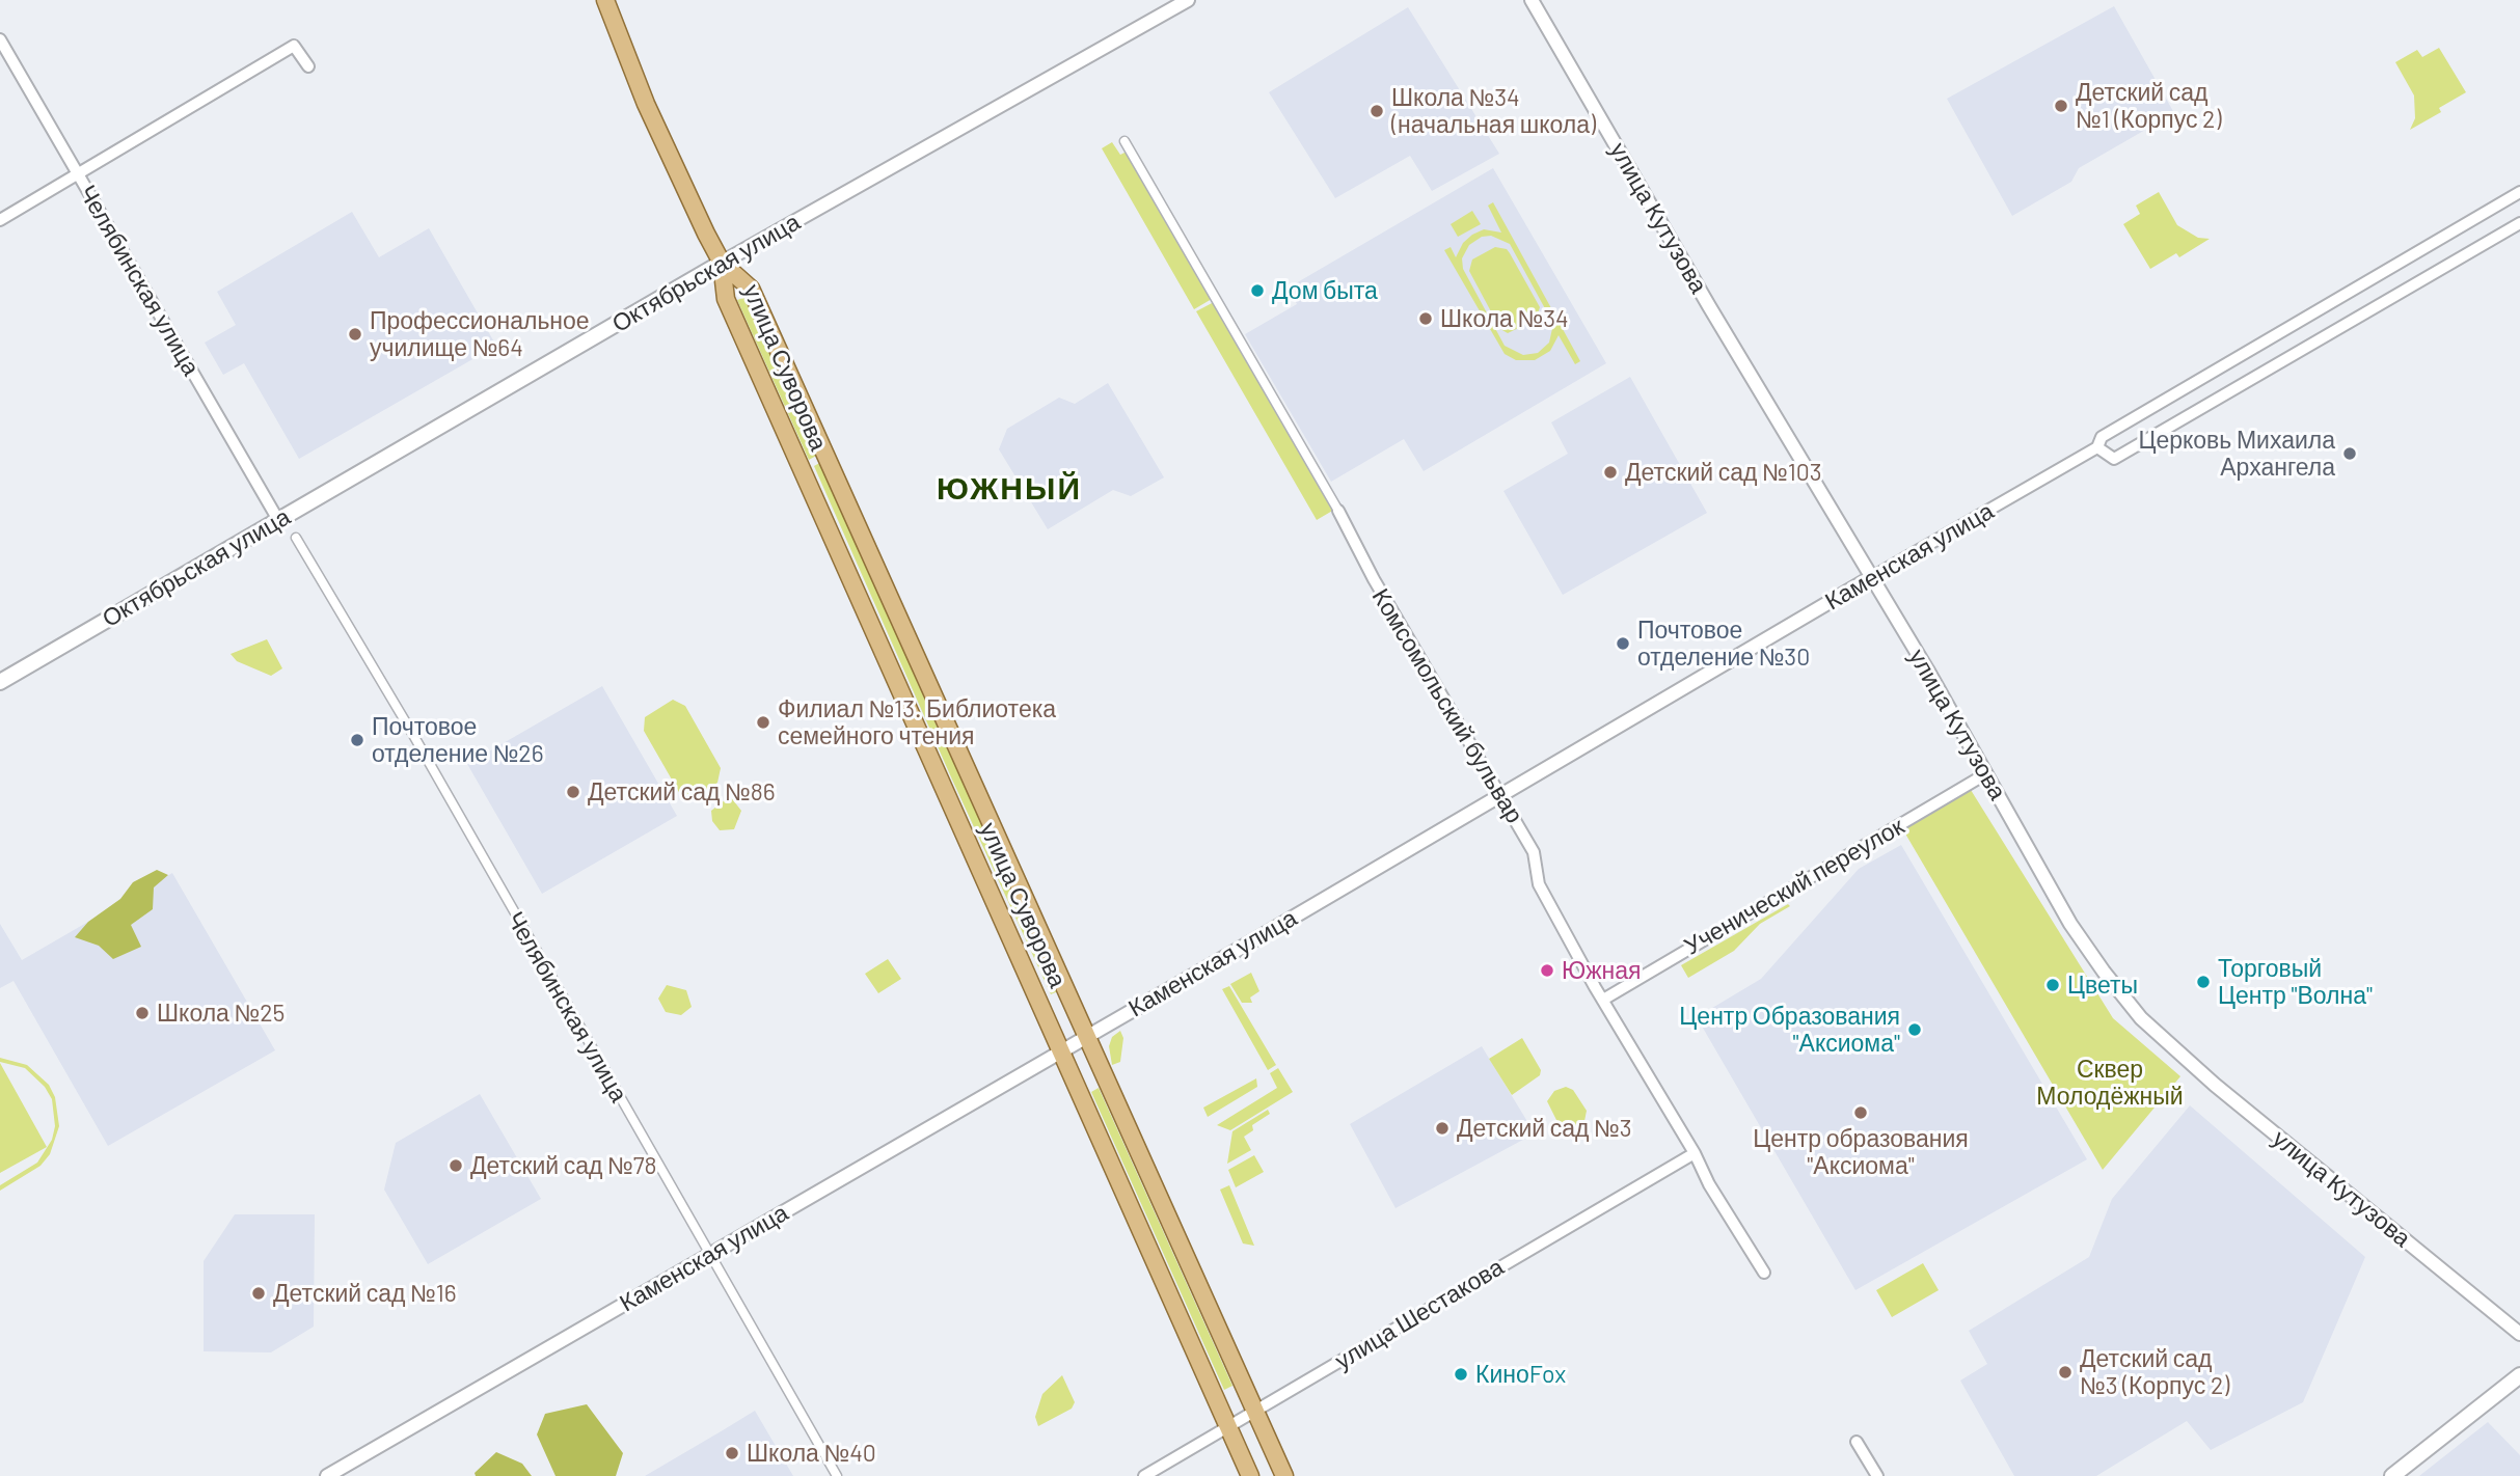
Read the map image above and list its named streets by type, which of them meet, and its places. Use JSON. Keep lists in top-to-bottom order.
{
  "streets": {
    "main road": ["Октябрьская улица", "улица Суворова"],
    "street": [
      "улица Кутузова",
      "Челябинская улица",
      "Каменская улица",
      "Комсомольский бульвар",
      "Ученический переулок",
      "улица Шестакова"
    ]
  },
  "crossings": [
    ["улица Кутузова", "Каменская улица"],
    ["улица Кутузова", "Ученический переулок"],
    ["Октябрьская улица", "Челябинская улица"],
    ["Октябрьская улица", "улица Суворова"],
    ["Челябинская улица", "Каменская улица"],
    ["улица Суворова", "Каменская улица"],
    ["улица Суворова", "улица Шестакова"],
    ["Каменская улица", "Комсомольский бульвар"],
    ["Комсомольский бульвар", "Ученический переулок"],
    ["Комсомольский бульвар", "улица Шестакова"]
  ],
  "districts": ["ЮЖНЫЙ"],
  "parks": ["Сквер Молодёжный"],
  "places": [
    "Детский сад №1 (Корпус 2)",
    "Школа №34 (начальная школа)",
    "Дом быта",
    "Школа №34",
    "Профессиональное училище №64",
    "Церковь Михаила Архангела",
    "Детский сад №103",
    "Почтовое отделение №30",
    "Филиал №13. Библиотека семейного чтения",
    "Почтовое отделение №26",
    "Детский сад №86",
    "Южная",
    "Торговый Центр \"Волна\"",
    "Цветы",
    "Школа №25",
    "Центр Образования \"Аксиома\"",
    "Центр образования \"Аксиома\"",
    "Детский сад №3",
    "Детский сад №78",
    "Детский сад №16",
    "Детский сад №3 (Корпус 2)",
    "КиноFox",
    "Школа №40"
  ]
}
